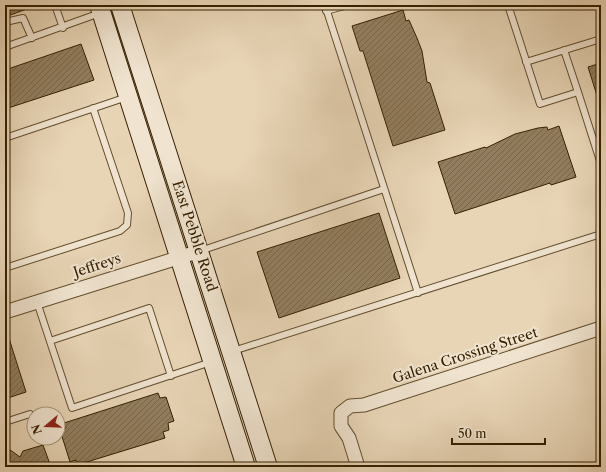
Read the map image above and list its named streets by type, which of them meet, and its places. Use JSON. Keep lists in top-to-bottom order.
{
  "streets": {
    "main road": ["East Pebble Road"],
    "street": ["Jeffreys", "Galena Crossing Street"]
  },
  "crossings": [
    ["East Pebble Road", "Jeffreys"]
  ],
  "scale_bar": "50 m",
  "north": "left"
}
